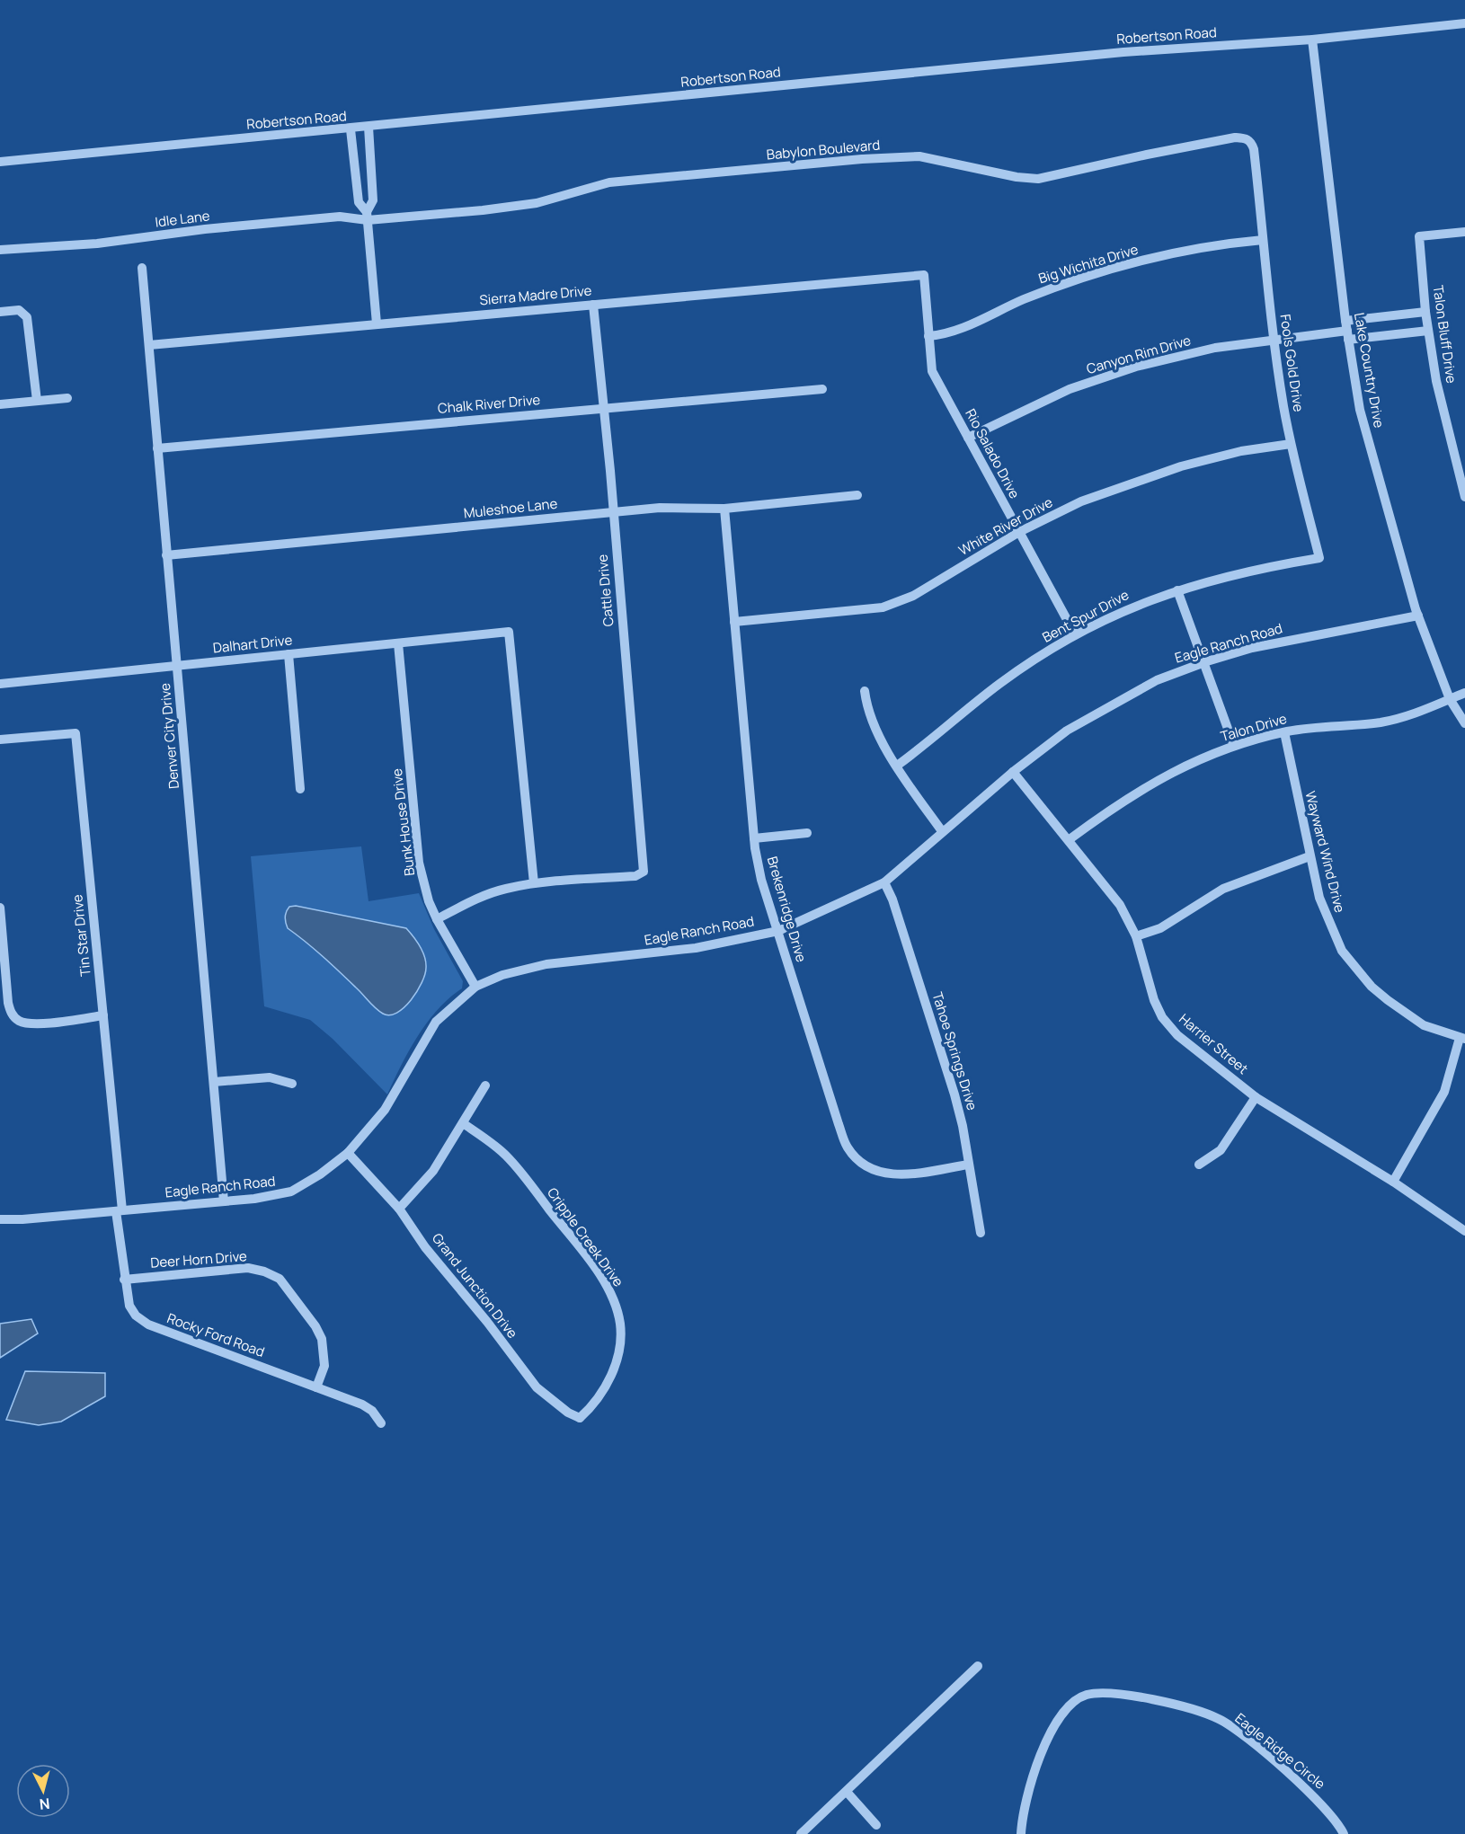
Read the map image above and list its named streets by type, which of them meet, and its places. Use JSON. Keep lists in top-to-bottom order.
{
  "streets": {
    "street": [
      "Robertson Road",
      "Babylon Boulevard",
      "Idle Lane",
      "Big Wichita Drive",
      "Sierra Madre Drive",
      "Talon Bluff Drive",
      "Canyon Rim Drive",
      "Fools Gold Drive",
      "Lake Country Drive",
      "Chalk River Drive",
      "Rio Salado Drive",
      "Muleshoe Lane",
      "White River Drive",
      "Cattle Drive",
      "Bent Spur Drive",
      "Eagle Ranch Road",
      "Dalhart Drive",
      "Talon Drive",
      "Denver City Drive",
      "Bunk House Drive",
      "Wayward Wind Drive",
      "Brekenridge Drive",
      "Tin Star Drive",
      "Harrier Street",
      "Tahoe Springs Drive",
      "Cripple Creek Drive",
      "Deer Horn Drive",
      "Grand Junction Drive",
      "Rocky Ford Road",
      "Eagle Ridge Circle"
    ]
  },
  "crossings": [
    ["Robertson Road", "Lake Country Drive"],
    ["Babylon Boulevard", "Idle Lane"],
    ["Babylon Boulevard", "Fools Gold Drive"],
    ["Big Wichita Drive", "Fools Gold Drive"],
    ["Big Wichita Drive", "Rio Salado Drive"],
    ["Sierra Madre Drive", "Rio Salado Drive"],
    ["Sierra Madre Drive", "Cattle Drive"],
    ["Sierra Madre Drive", "Denver City Drive"],
    ["Canyon Rim Drive", "Fools Gold Drive"],
    ["Canyon Rim Drive", "Lake Country Drive"],
    ["Canyon Rim Drive", "Rio Salado Drive"],
    ["Fools Gold Drive", "White River Drive"],
    ["Fools Gold Drive", "Bent Spur Drive"],
    ["Lake Country Drive", "Eagle Ranch Road"],
    ["Lake Country Drive", "Talon Drive"],
    ["Chalk River Drive", "Cattle Drive"],
    ["Chalk River Drive", "Denver City Drive"],
    ["Rio Salado Drive", "White River Drive"],
    ["Rio Salado Drive", "Bent Spur Drive"],
    ["Muleshoe Lane", "Cattle Drive"],
    ["Muleshoe Lane", "Denver City Drive"],
    ["Muleshoe Lane", "Brekenridge Drive"],
    ["White River Drive", "Brekenridge Drive"],
    ["Cattle Drive", "Dalhart Drive"],
    ["Eagle Ranch Road", "Denver City Drive"],
    ["Eagle Ranch Road", "Bunk House Drive"],
    ["Eagle Ranch Road", "Brekenridge Drive"],
    ["Eagle Ranch Road", "Tin Star Drive"],
    ["Eagle Ranch Road", "Harrier Street"],
    ["Eagle Ranch Road", "Tahoe Springs Drive"],
    ["Eagle Ranch Road", "Grand Junction Drive"],
    ["Eagle Ranch Road", "Rocky Ford Road"],
    ["Dalhart Drive", "Denver City Drive"],
    ["Dalhart Drive", "Bunk House Drive"],
    ["Talon Drive", "Wayward Wind Drive"],
    ["Talon Drive", "Harrier Street"],
    ["Brekenridge Drive", "Tahoe Springs Drive"],
    ["Tin Star Drive", "Rocky Ford Road"],
    ["Cripple Creek Drive", "Grand Junction Drive"],
    ["Deer Horn Drive", "Rocky Ford Road"]
  ],
  "north": "bottom"
}
